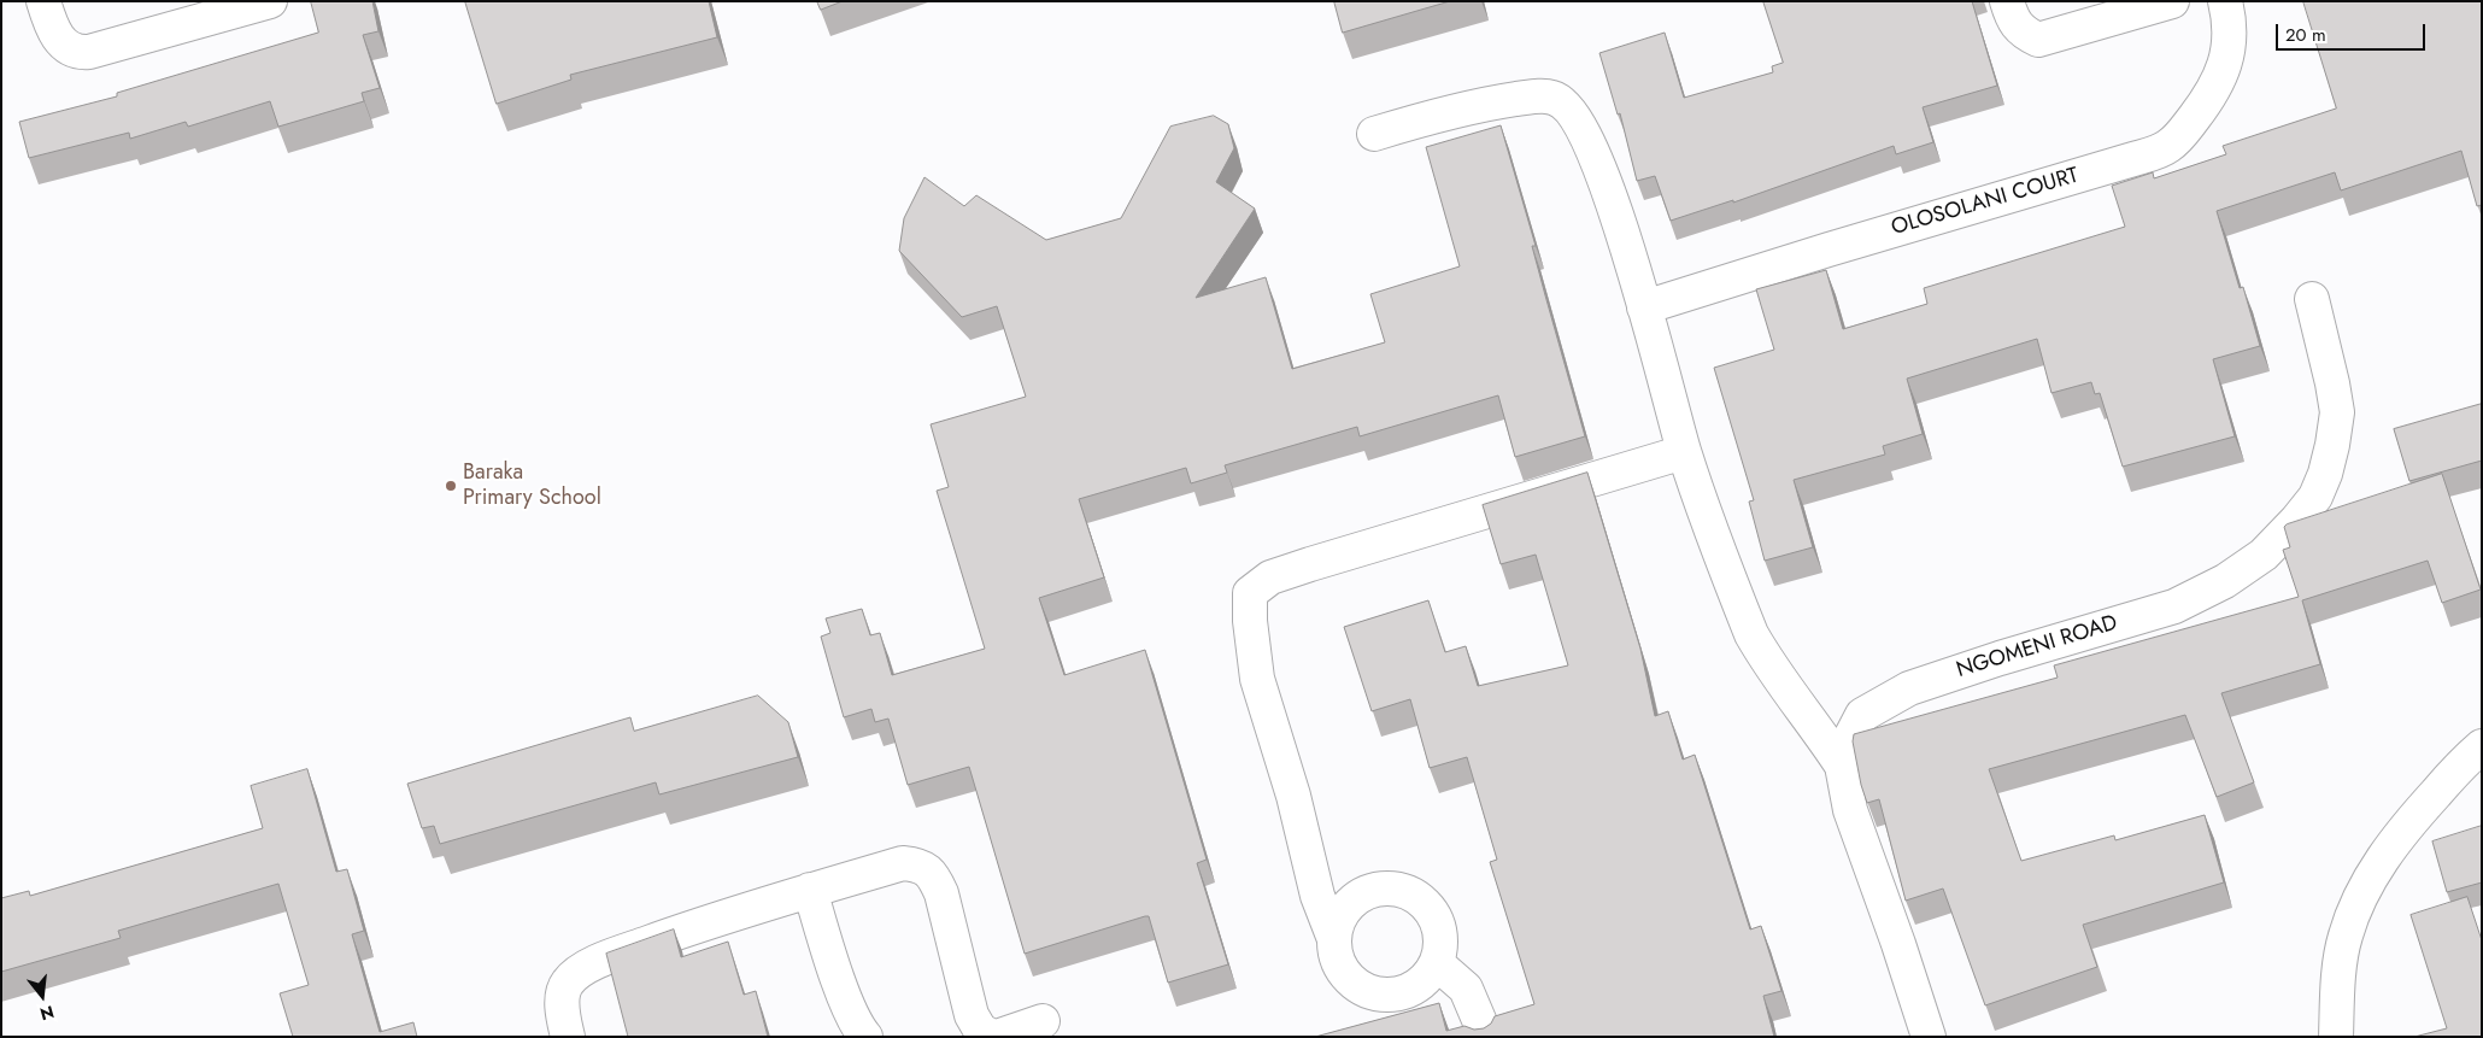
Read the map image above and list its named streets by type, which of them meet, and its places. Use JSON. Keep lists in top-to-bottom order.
{
  "streets": {
    "street": ["OLOSOLANI COURT", "NGOMENI ROAD"]
  },
  "places": ["Baraka Primary School"],
  "scale_bar": "20 m",
  "north": "bottom"
}
